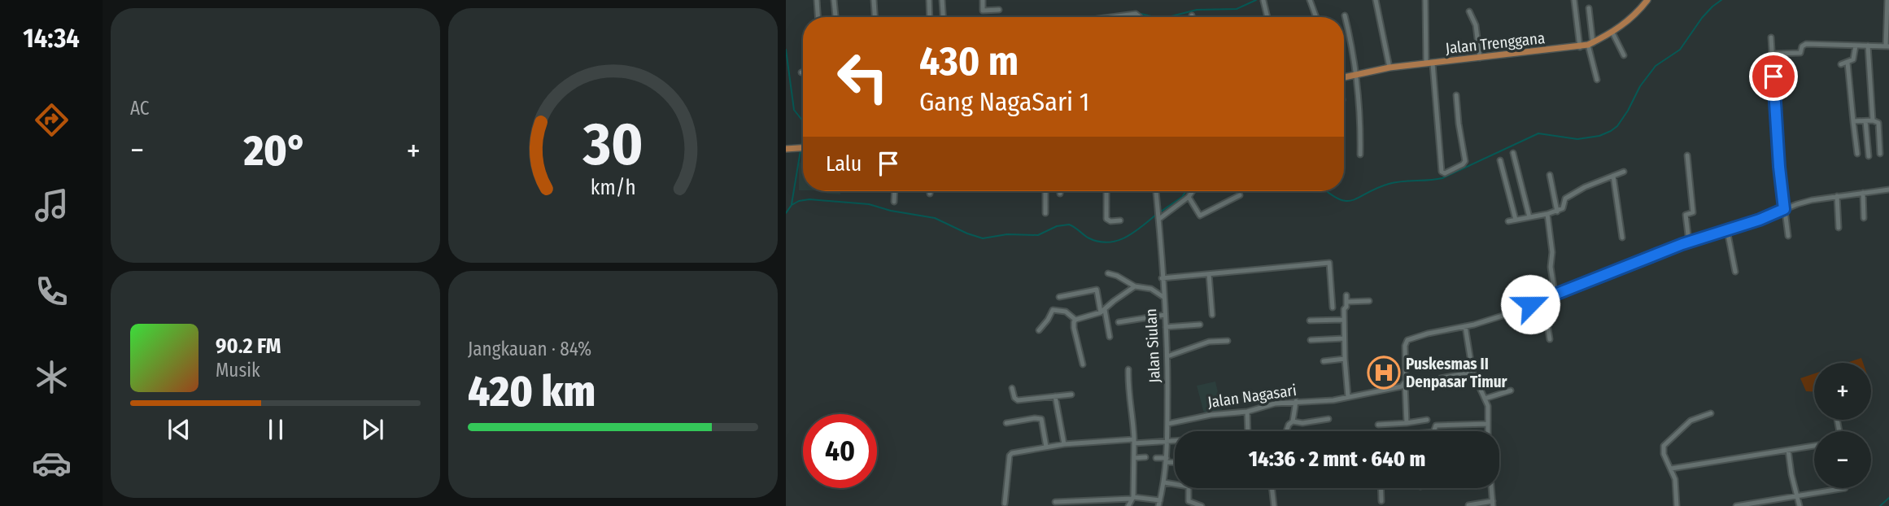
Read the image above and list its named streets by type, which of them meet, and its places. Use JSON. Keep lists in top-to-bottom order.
{
  "streets": {
    "main road": ["Jalan Trenggana"],
    "street": ["Jalan Siulan", "Jalan Nagasari"]
  },
  "crossings": [
    ["Jalan Siulan", "Jalan Nagasari"]
  ],
  "places": {
    "hospital": ["Puskesmas II Denpasar Timur"]
  },
  "page": {
    "tabs": "14:34",
    "tile": [
      "AC",
      ["Jangkauan · 84%", "420 km"]
    ],
    "turn": ["430 m", "Gang NagaSari 1"],
    "heat": ["−", "20°", "+"],
    "then": "Lalu",
    "song": ["90.2 FM", "Musik"],
    "map_buttons": ["+", "−"],
    "limit": "40",
    "trip": "14:36 · 2 mnt · 640 m",
    "gauge": ["30", "km/h"]
  }
}
